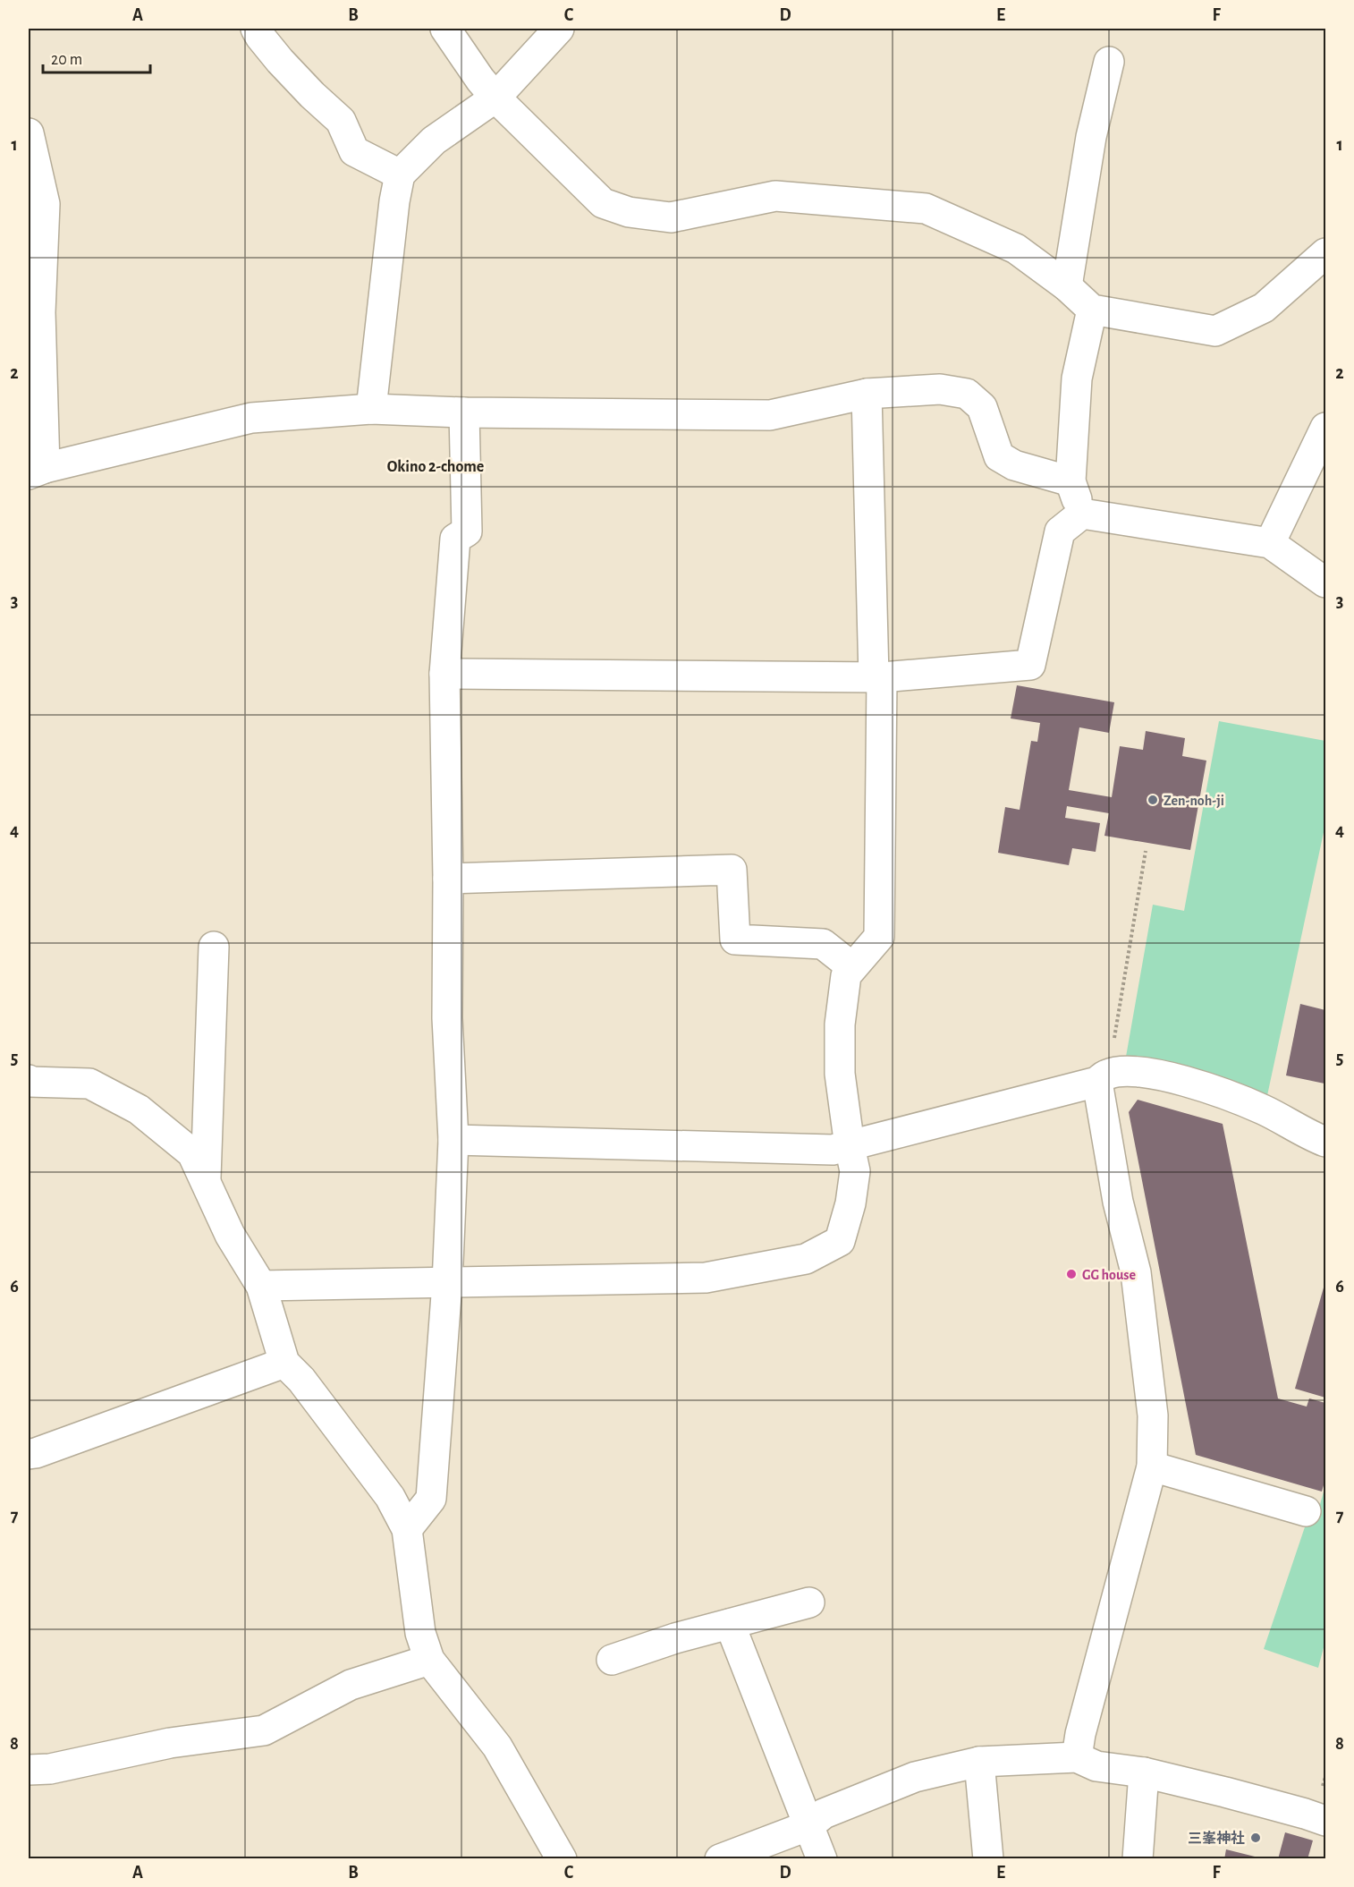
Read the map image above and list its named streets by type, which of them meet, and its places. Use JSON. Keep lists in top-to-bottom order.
{
  "districts": ["Okino 2-chome"],
  "places": ["Zen-noh-ji", "GG house", "三峯神社"],
  "scale_bar": "20 m",
  "grid": {
    "columns": [
      "A",
      "B",
      "C",
      "D",
      "E",
      "F"
    ],
    "rows": [
      "1",
      "2",
      "3",
      "4",
      "5",
      "6",
      "7",
      "8"
    ]
  }
}
